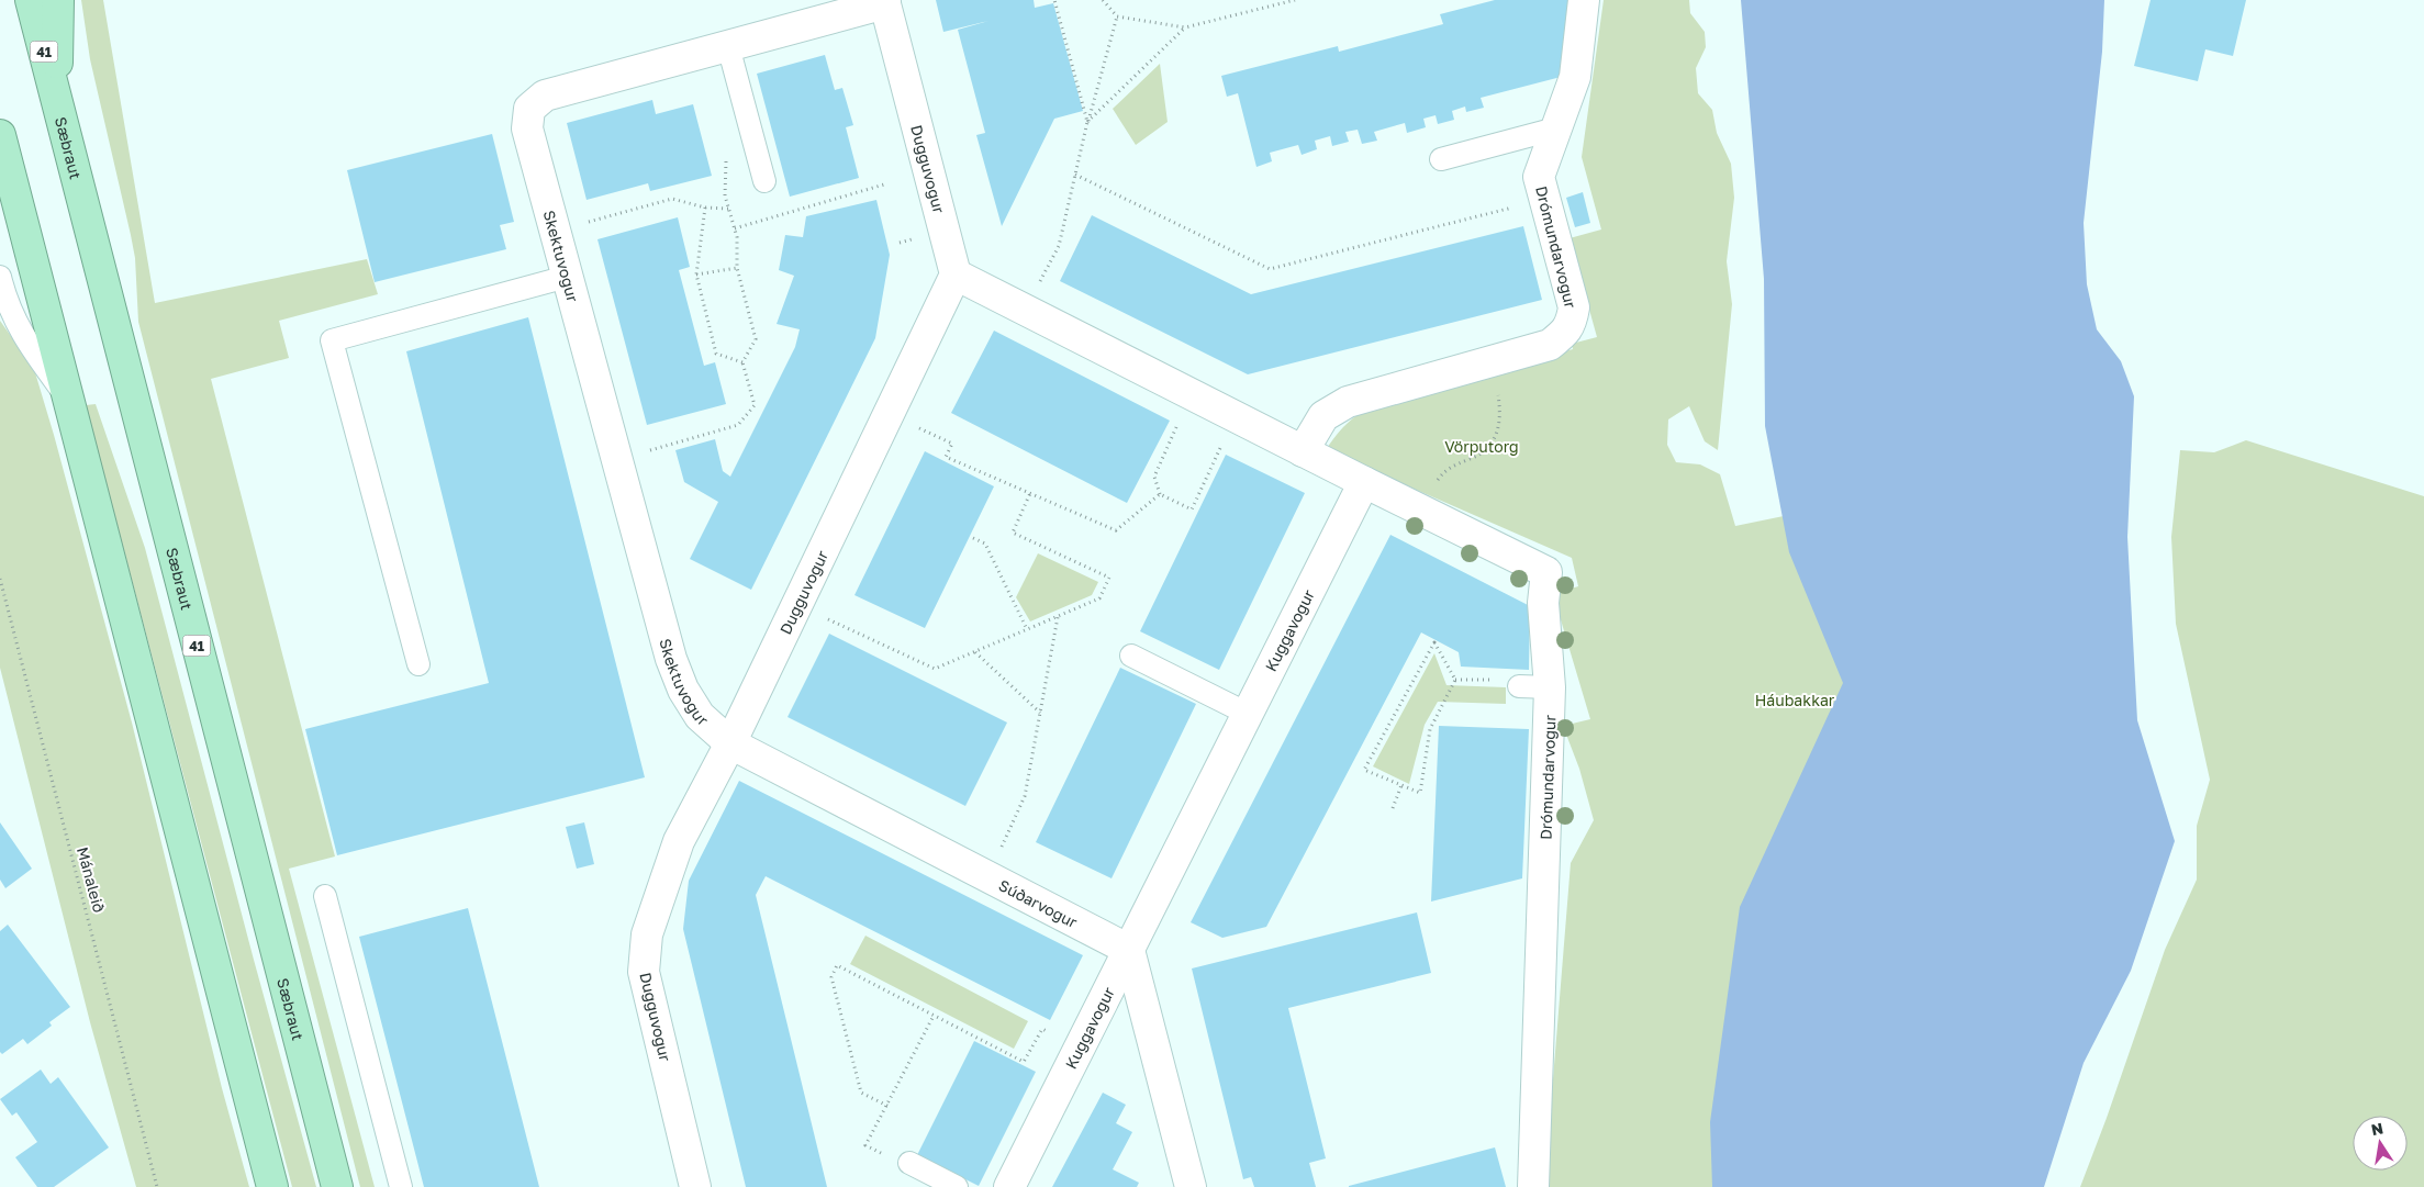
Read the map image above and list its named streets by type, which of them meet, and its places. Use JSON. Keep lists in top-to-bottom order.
{
  "streets": {
    "highway": ["41", "Sæbraut"],
    "street": [
      "Dugguvogur",
      "Drómundarvogur",
      "Skektuvogur",
      "Kuggavogur",
      "Súðarvogur"
    ],
    "path": ["Mánaleið"]
  },
  "crossings": [
    ["Dugguvogur", "Skektuvogur"],
    ["Dugguvogur", "Súðarvogur"],
    ["Drómundarvogur", "Kuggavogur"],
    ["Skektuvogur", "Súðarvogur"],
    ["Kuggavogur", "Súðarvogur"]
  ],
  "parks": ["Vörputorg", "Háubakkar"],
  "north": "top"
}
